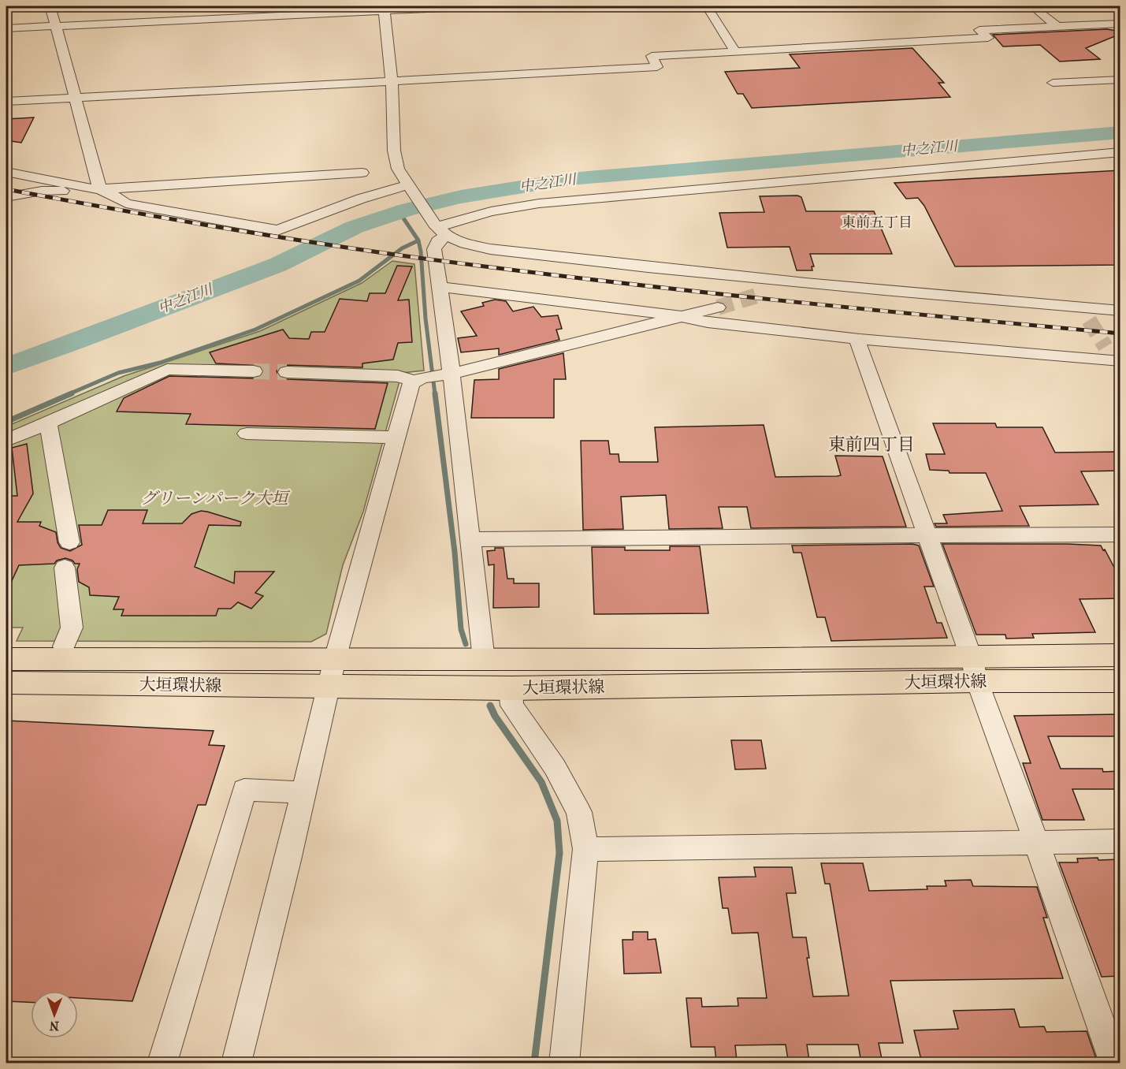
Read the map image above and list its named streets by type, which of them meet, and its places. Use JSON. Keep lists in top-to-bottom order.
{
  "streets": {
    "main road": ["大垣環状線"]
  },
  "districts": ["東前五丁目", "東前四丁目"],
  "water": ["中之江川"],
  "parks": ["グリーンパーク大垣"],
  "north": "bottom"
}
